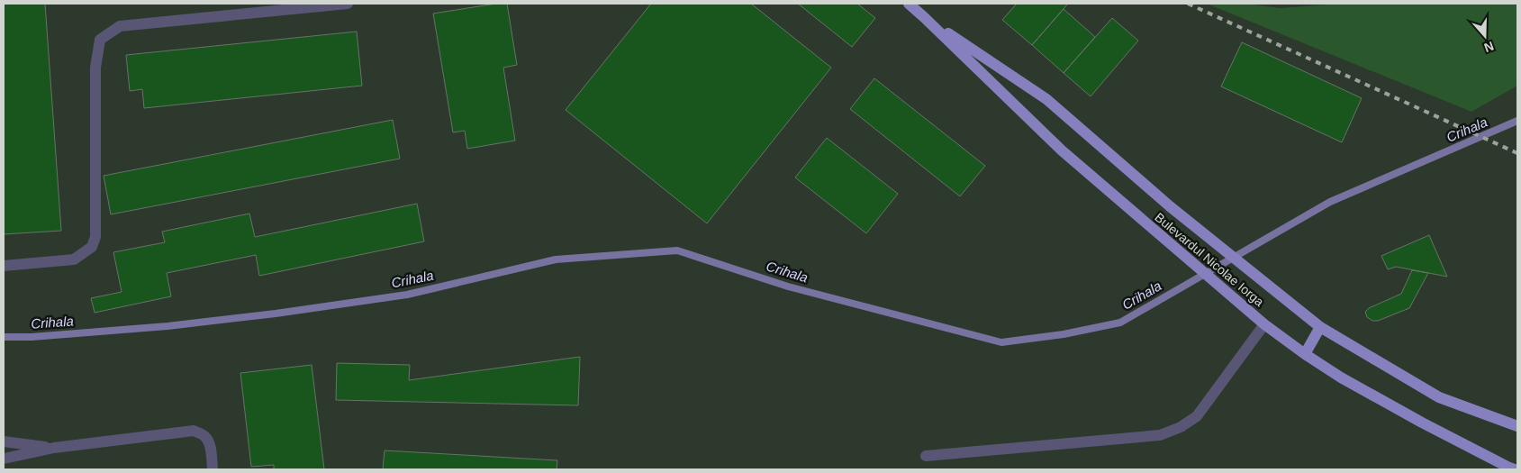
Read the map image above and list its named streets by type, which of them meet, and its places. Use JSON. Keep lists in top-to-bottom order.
{
  "streets": {
    "main road": ["Bulevardul Nicolae Iorga"]
  },
  "water": ["Crihala"],
  "north": "bottom"
}
